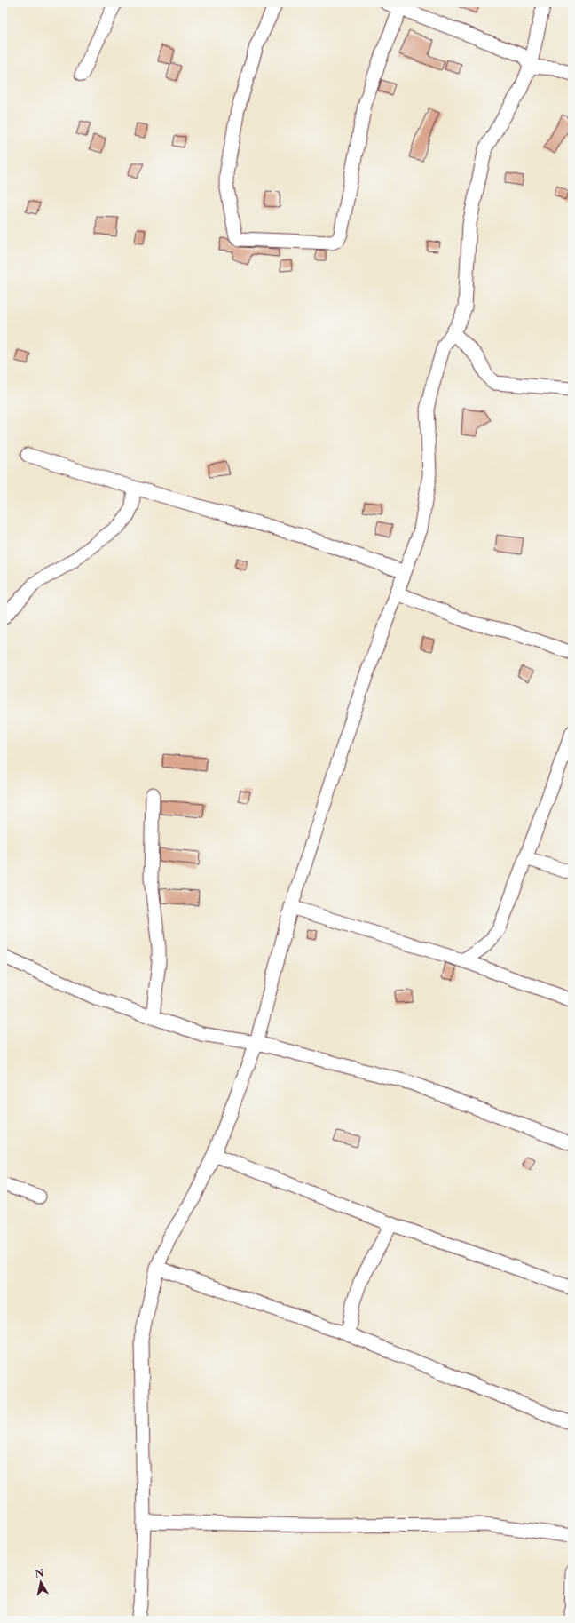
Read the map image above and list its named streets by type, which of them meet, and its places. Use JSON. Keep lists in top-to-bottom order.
{
  "north": "top"
}
